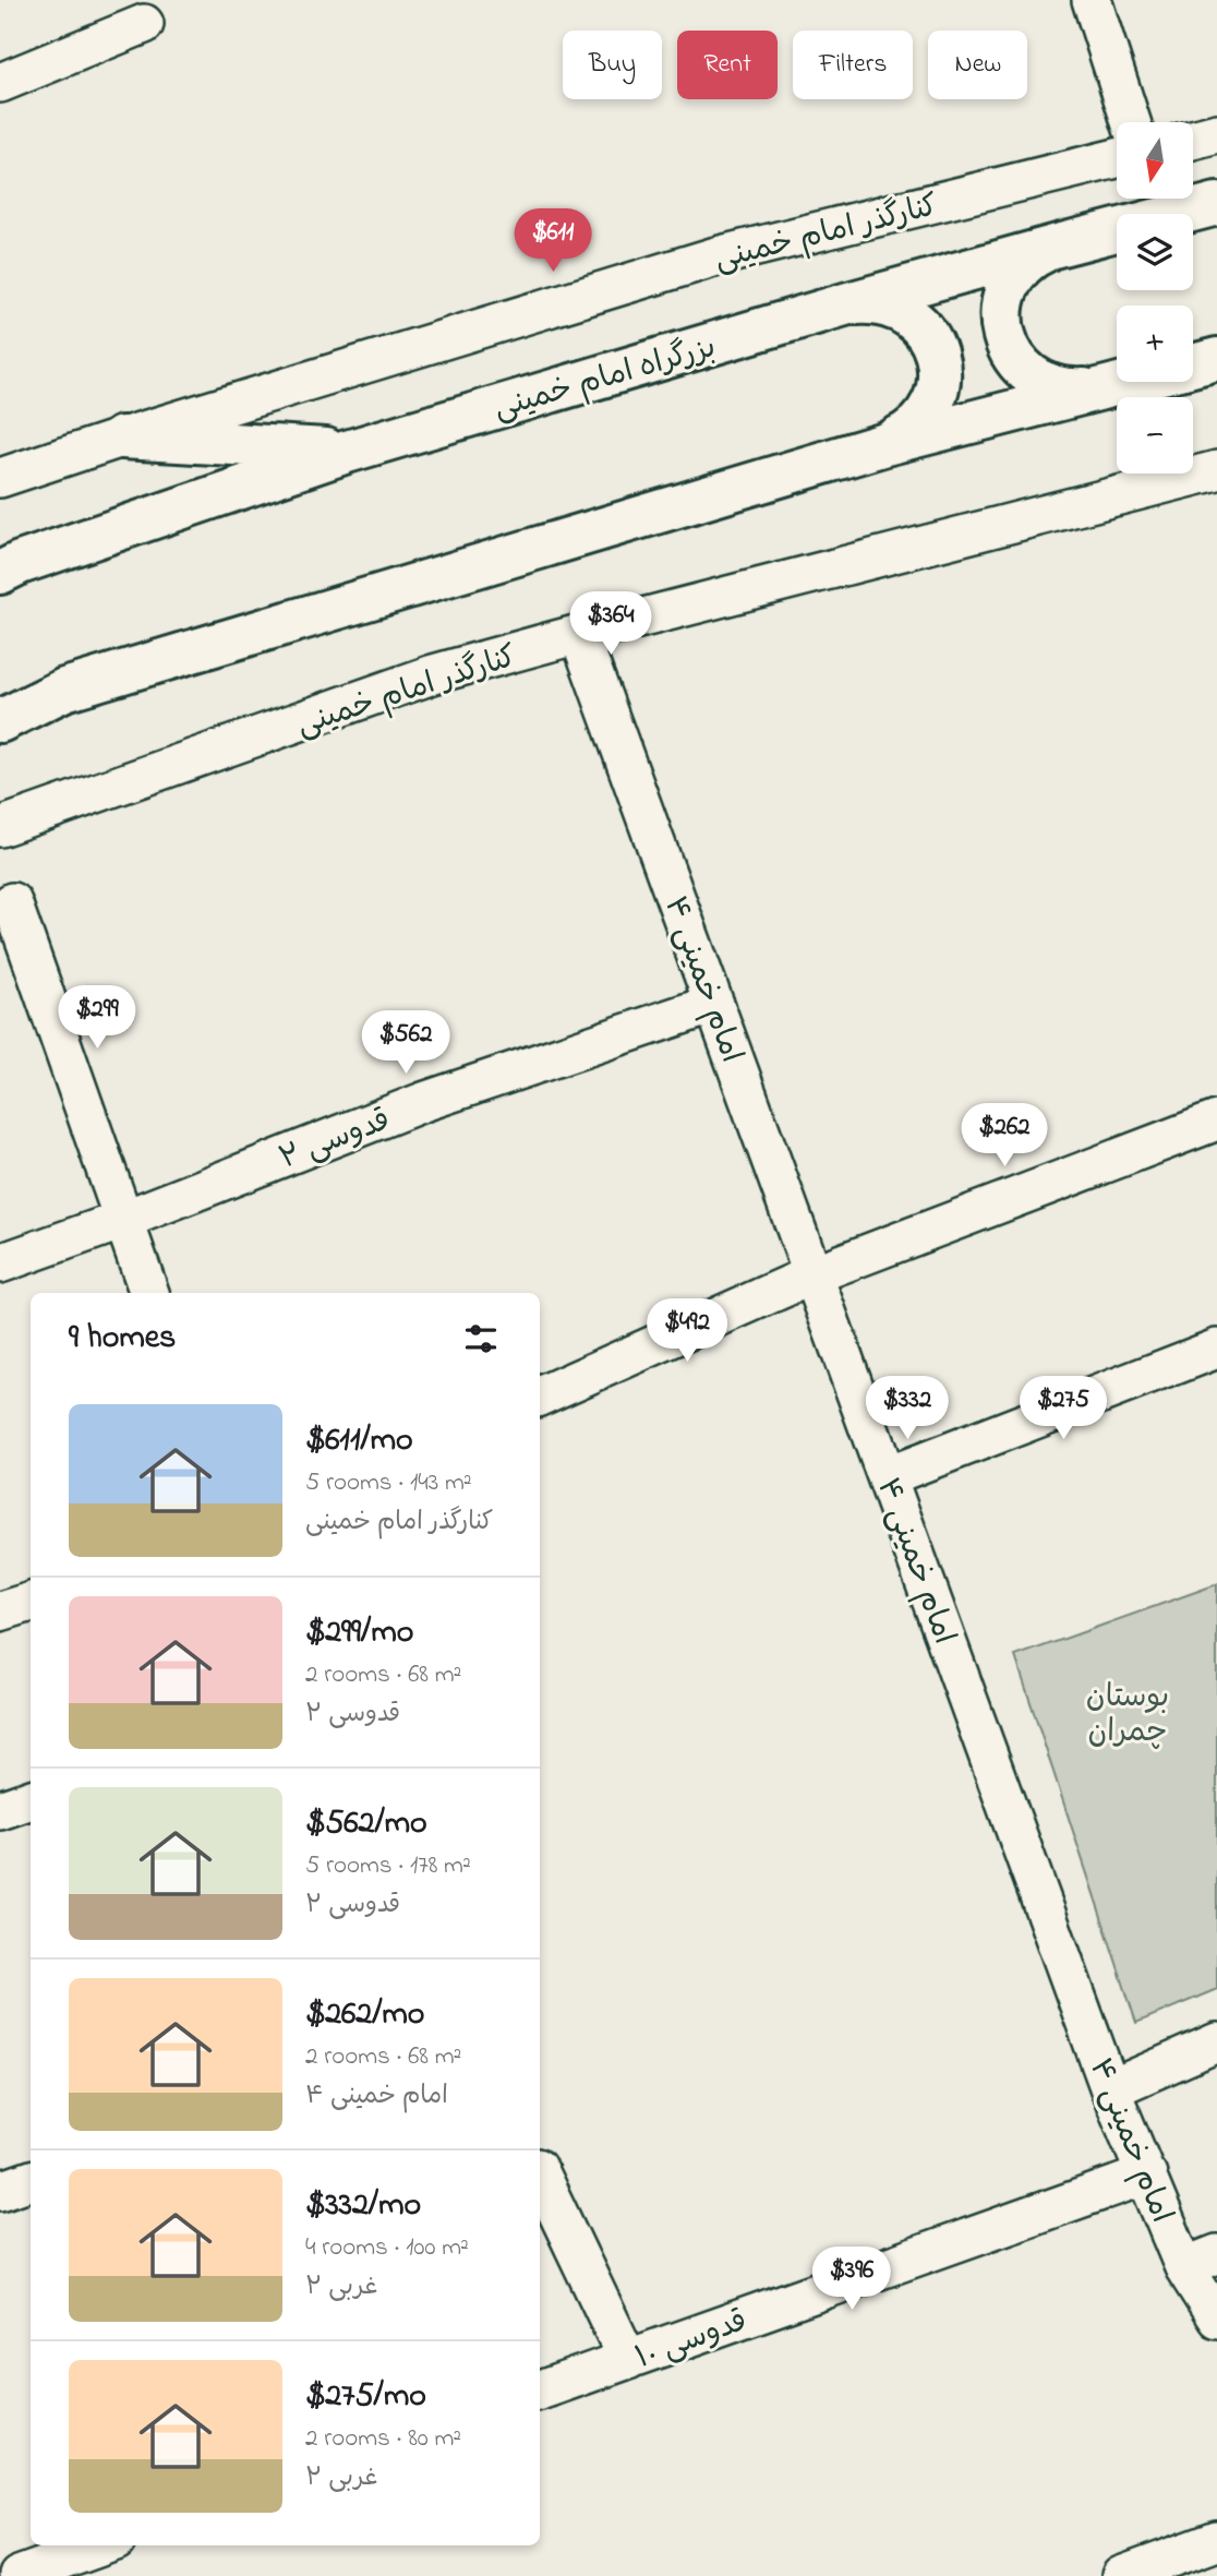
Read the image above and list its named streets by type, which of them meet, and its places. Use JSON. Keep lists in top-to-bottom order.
{
  "streets": {
    "highway": ["بزرگراه امام خمینی"],
    "street": [
      "کنارگذر امام خمینی",
      "امام خمینی ۴",
      "قدوسی ۲",
      "قدوسی ۱۰"
    ]
  },
  "crossings": [
    ["کنارگذر امام خمینی", "امام خمینی ۴"],
    ["امام خمینی ۴", "قدوسی ۲"],
    ["امام خمینی ۴", "قدوسی ۱۰"]
  ],
  "parks": ["بوستان چمران"],
  "north": "bottom",
  "page": {
    "chip": [
      "Buy",
      "Rent",
      "Filters",
      "New"
    ],
    "map_buttons": ["+", "−"],
    "price": [
      "$611",
      "$364",
      "$299",
      "$562",
      "$262",
      "$492",
      "$332",
      "$275",
      "$396"
    ],
    "heading": "9 homes",
    "list": [
      {
        "name": "$611/mo",
        "note": "5 rooms · 143 m² · کنارگذر امام خمینی"
      },
      {
        "name": "$299/mo",
        "note": "2 rooms · 68 m² · قدوسی ۲"
      },
      {
        "name": "$562/mo",
        "note": "5 rooms · 178 m² · قدوسی ۲"
      },
      {
        "name": "$262/mo",
        "note": "2 rooms · 68 m² · امام خمینی ۴"
      },
      {
        "name": "$332/mo",
        "note": "4 rooms · 100 m² · غربی ۲"
      },
      {
        "name": "$275/mo",
        "note": "2 rooms · 80 m² · غربی ۲"
      }
    ]
  }
}
